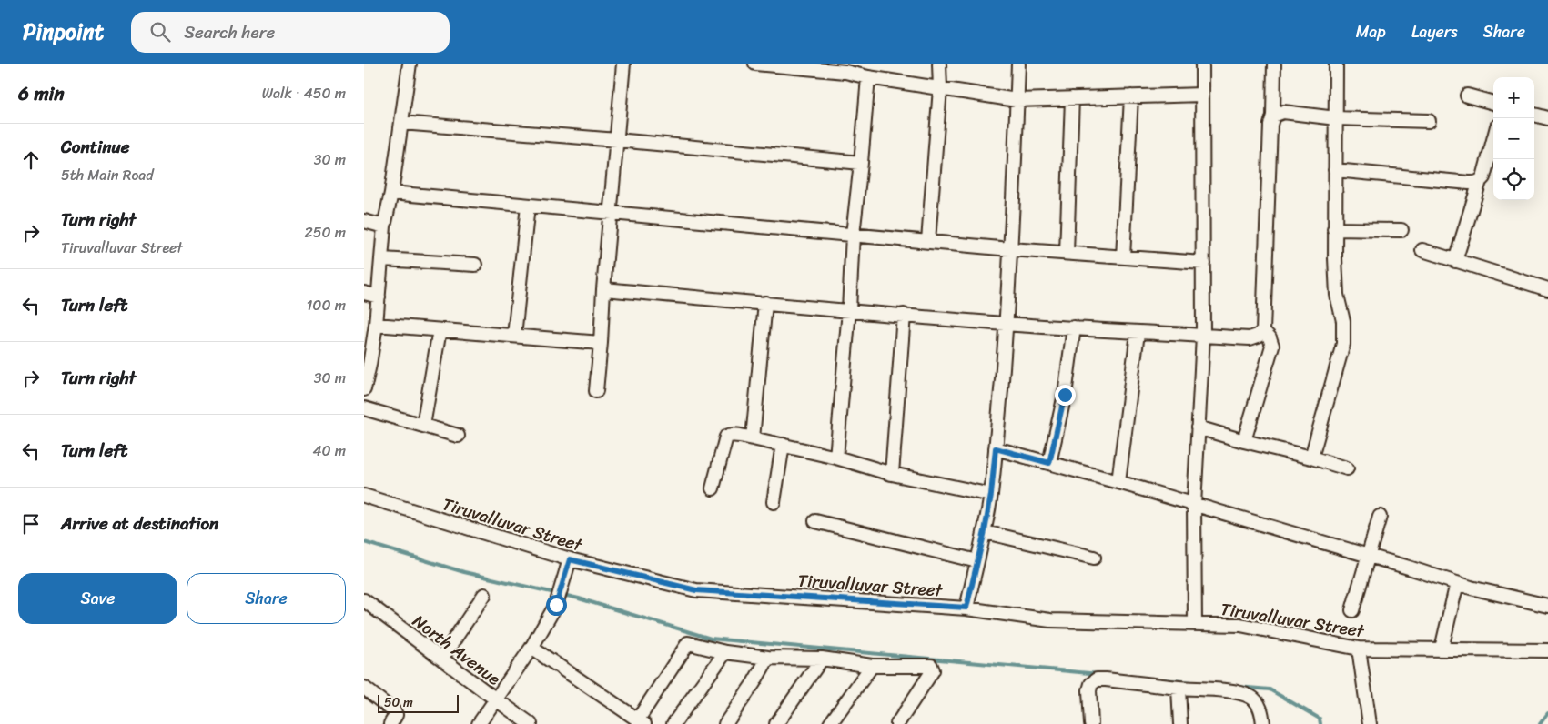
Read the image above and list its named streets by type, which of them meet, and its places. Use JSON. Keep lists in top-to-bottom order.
{
  "streets": {
    "street": ["Tiruvalluvar Street", "North Avenue"]
  },
  "scale_bar": "50 m",
  "page": {
    "header": "Pinpoint",
    "search": "Search here",
    "nav": ["Map", "Layers", "Share"],
    "heading": ["6 min", "Walk · 450 m"],
    "map_buttons": ["+", "−"],
    "list": [
      ["Continue", "5th Main Road", "30 m"],
      ["Turn right", "Tiruvalluvar Street", "250 m"],
      ["Turn left", "100 m"],
      ["Turn right", "30 m"],
      ["Turn left", "40 m"],
      "Arrive at destination"
    ],
    "buttons": ["Save", "Share"],
    "scale": "50 m"
  }
}
